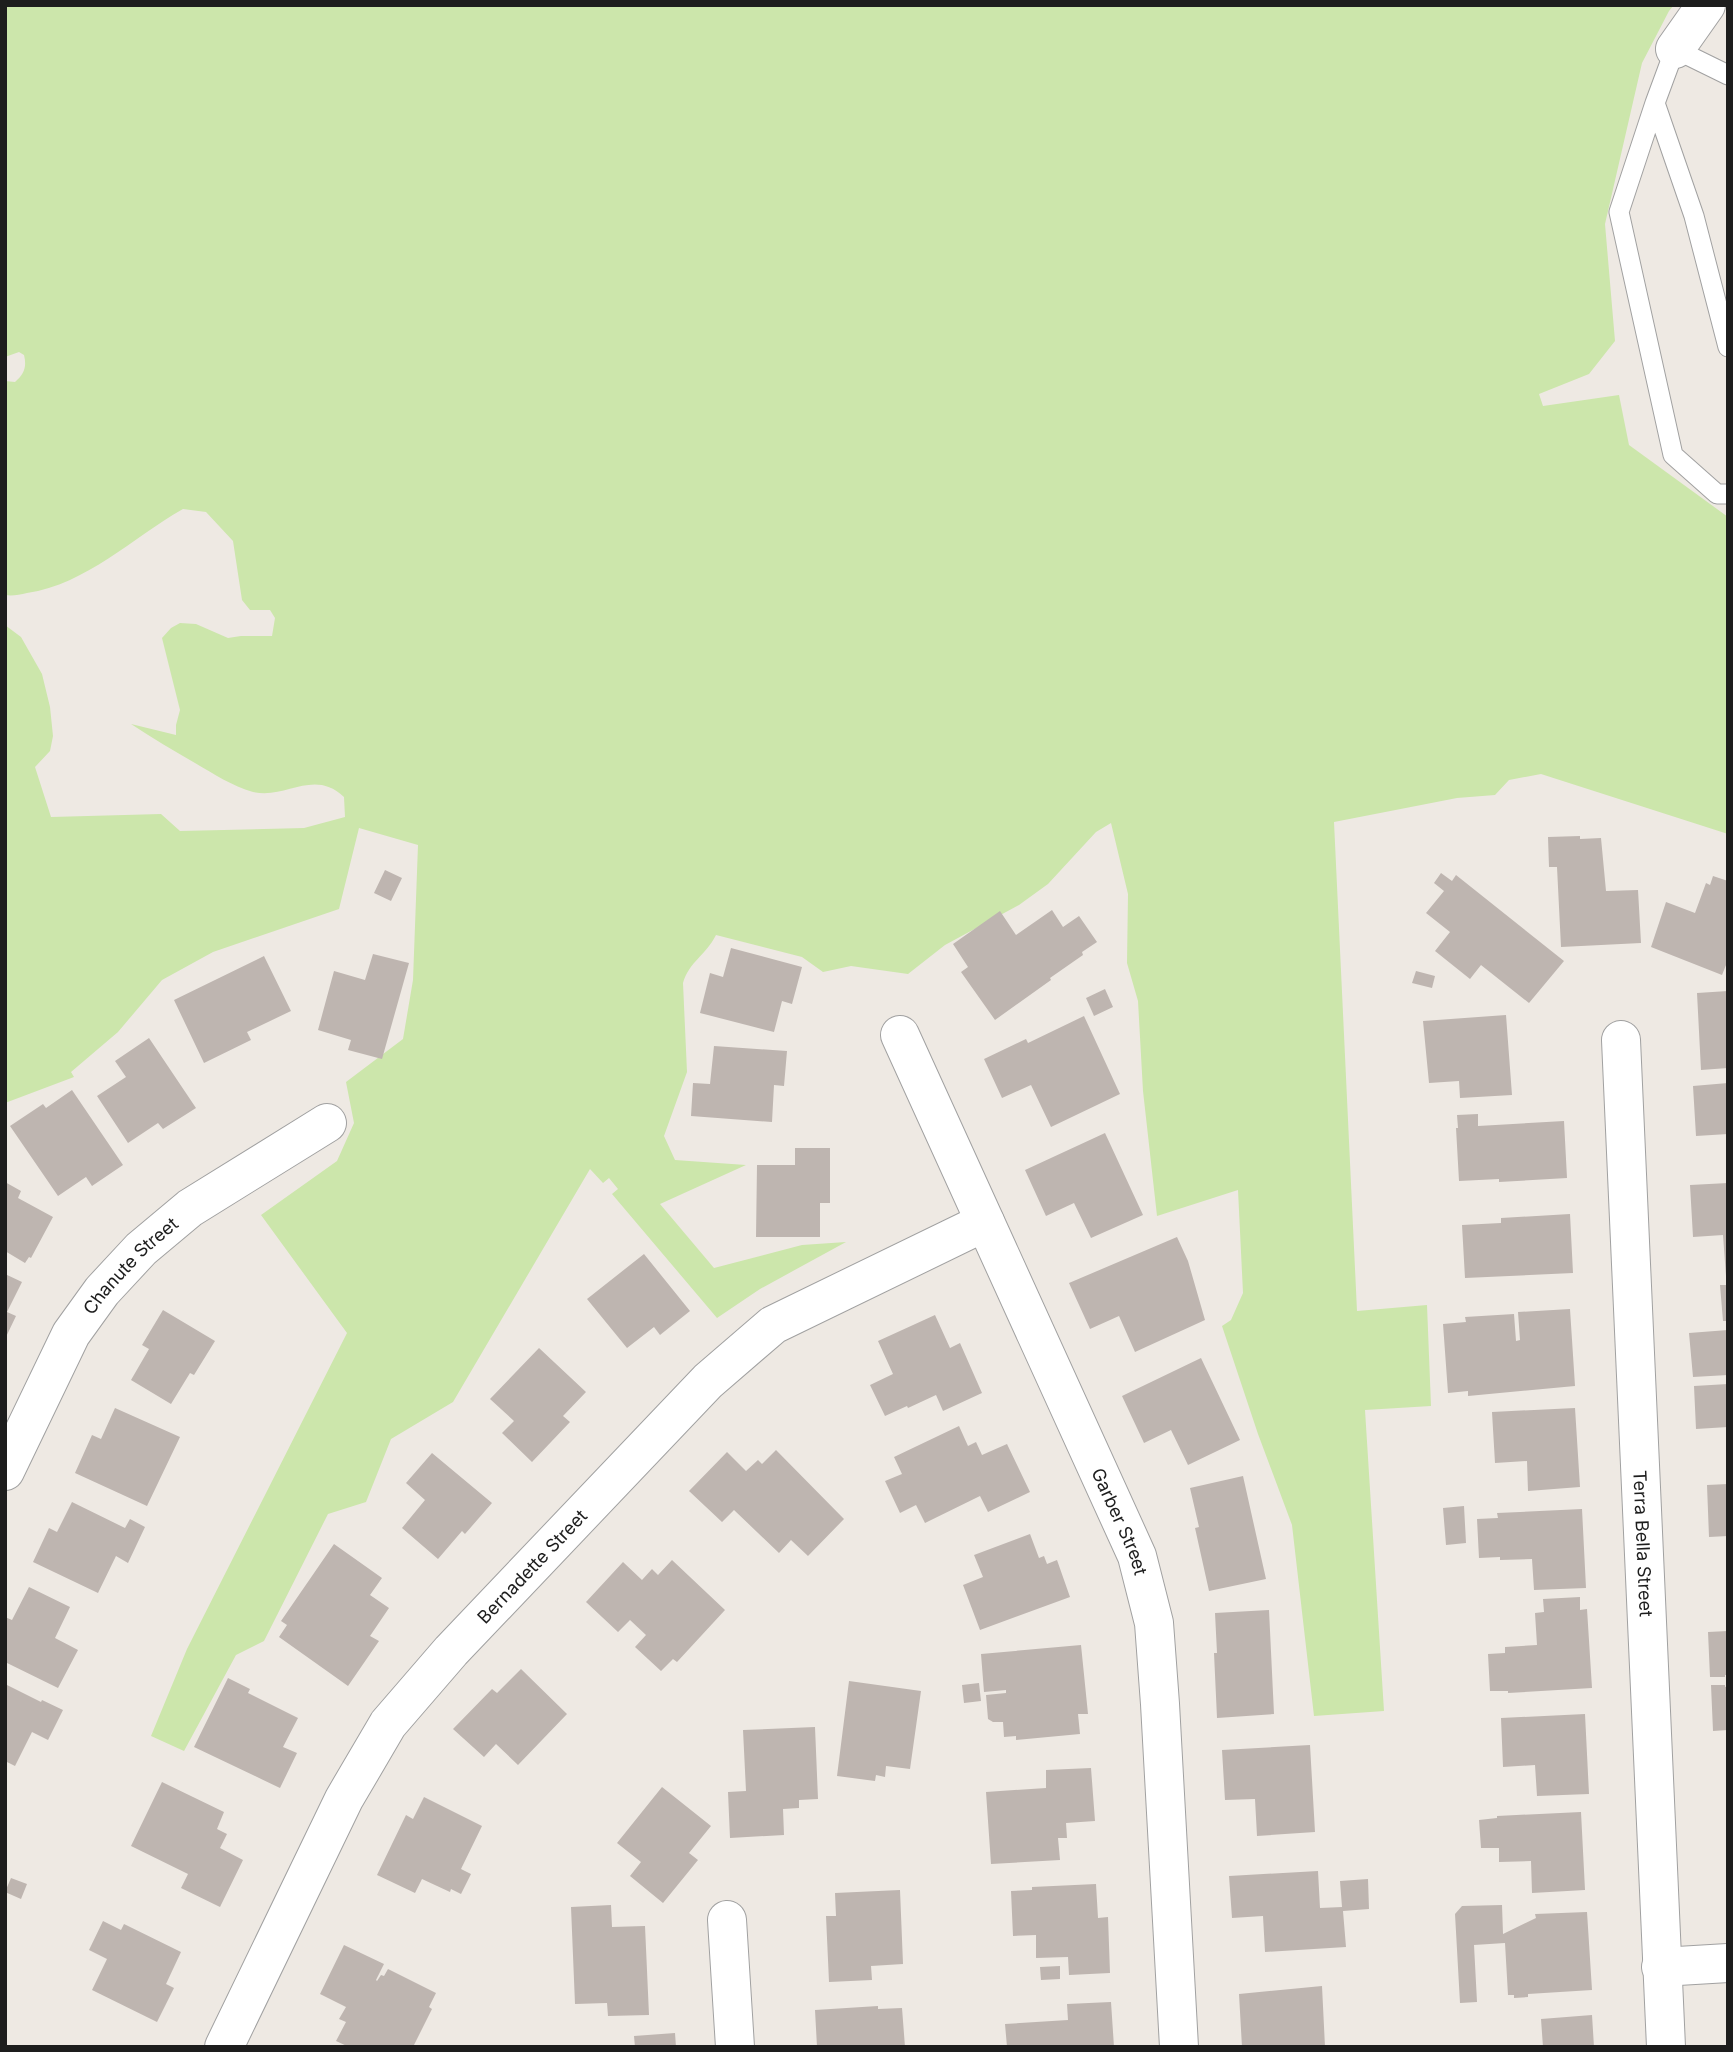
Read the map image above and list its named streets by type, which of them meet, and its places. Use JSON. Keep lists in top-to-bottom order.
{
  "streets": {
    "street": [
      "Chanute Street",
      "Garber Street",
      "Terra Bella Street",
      "Bernadette Street"
    ]
  },
  "crossings": [
    ["Garber Street", "Bernadette Street"]
  ]
}
